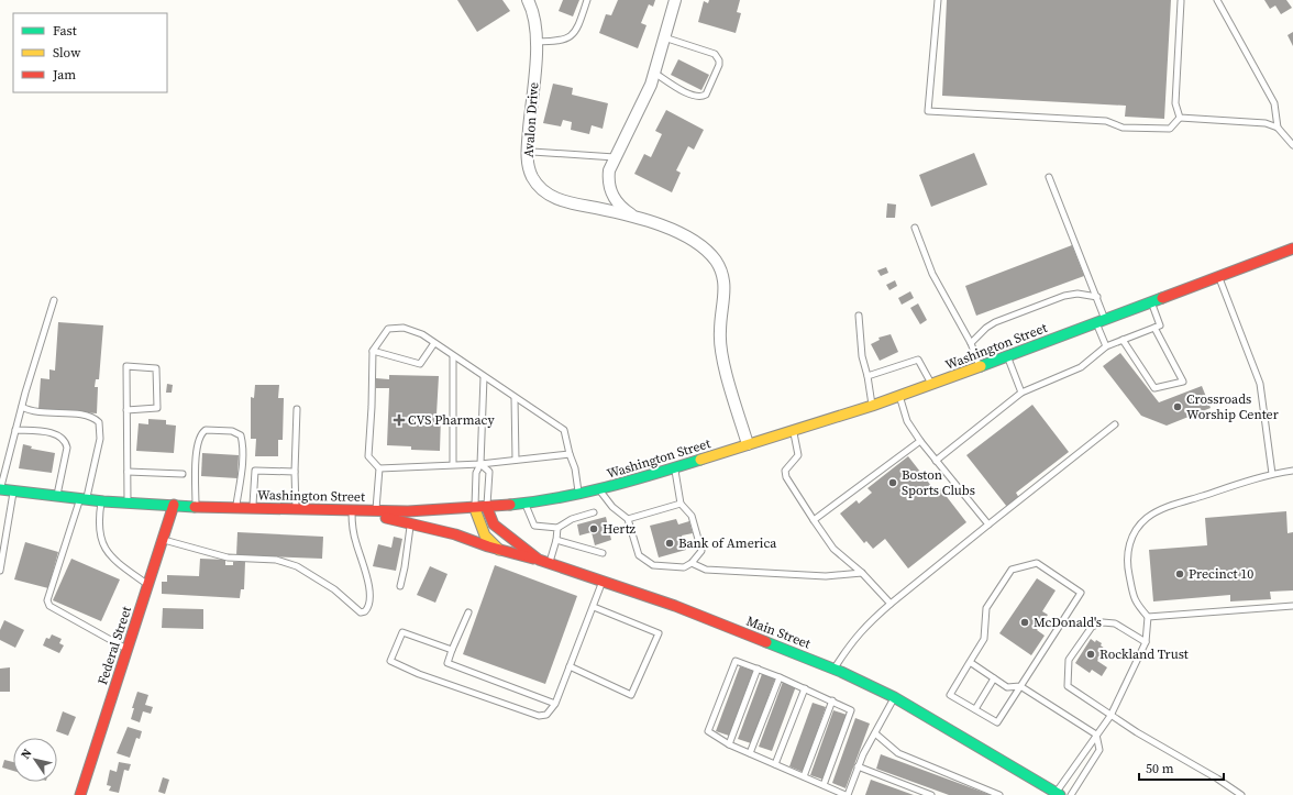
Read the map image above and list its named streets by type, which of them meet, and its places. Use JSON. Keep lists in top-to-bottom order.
{
  "streets": {
    "main road": ["Washington Street", "Main Street", "Federal Street"],
    "street": ["Avalon Drive"]
  },
  "crossings": [
    ["Avalon Drive", "Washington Street"],
    ["Washington Street", "Main Street"],
    ["Washington Street", "Federal Street"]
  ],
  "places": {
    "other": [
      "Crossroads Worship Center",
      "Boston Sports Clubs",
      "Hertz",
      "Bank of America",
      "Precinct 10",
      "McDonald's",
      "Rockland Trust"
    ],
    "health": ["CVS Pharmacy"]
  },
  "legend": ["Fast", "Slow", "Jam"],
  "scale_bar": "50 m",
  "north": "top left"
}
